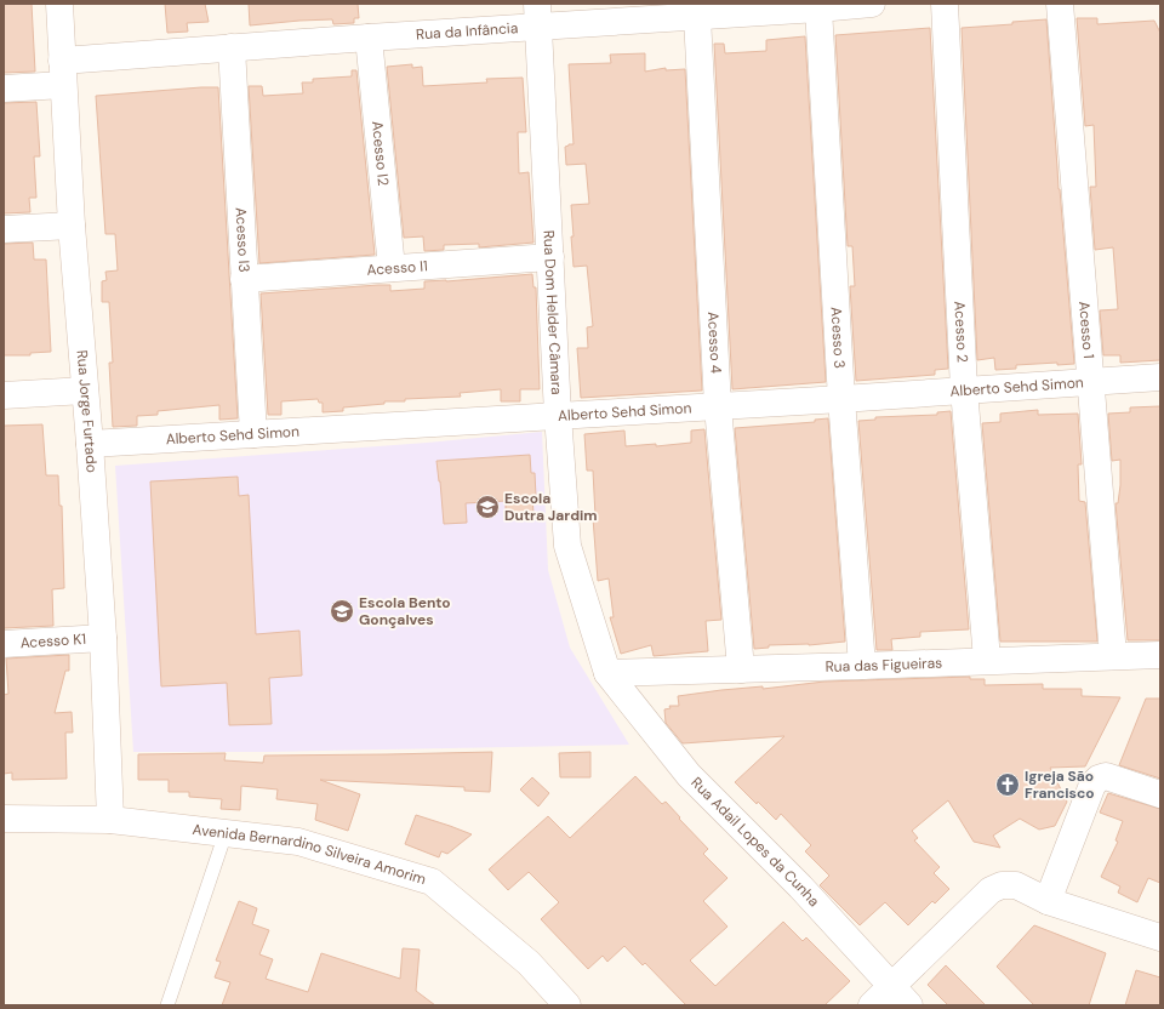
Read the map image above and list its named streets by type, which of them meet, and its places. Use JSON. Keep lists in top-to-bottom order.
{
  "streets": {
    "street": [
      "Rua da Infância",
      "Acesso I2",
      "Acesso I3",
      "Acesso I1",
      "Rua Dom Helder Câmara",
      "Acesso 1",
      "Acesso 2",
      "Acesso 3",
      "Acesso 4",
      "Alberto Sehd Simon",
      "Rua Jorge Furtado",
      "Acesso K1",
      "Rua das Figueiras",
      "Rua Adail Lopes da Cunha",
      "Avenida Bernardino Silveira Amorim"
    ]
  },
  "crossings": [
    ["Rua da Infância", "Acesso I2"],
    ["Rua da Infância", "Acesso I3"],
    ["Rua da Infância", "Rua Dom Helder Câmara"],
    ["Rua da Infância", "Acesso 3"],
    ["Rua da Infância", "Acesso 4"],
    ["Rua da Infância", "Rua Jorge Furtado"],
    ["Acesso I2", "Acesso I1"],
    ["Acesso I3", "Acesso I1"],
    ["Acesso I3", "Alberto Sehd Simon"],
    ["Acesso I1", "Rua Dom Helder Câmara"],
    ["Rua Dom Helder Câmara", "Alberto Sehd Simon"],
    ["Rua Dom Helder Câmara", "Rua das Figueiras"],
    ["Rua Dom Helder Câmara", "Rua Adail Lopes da Cunha"],
    ["Acesso 1", "Alberto Sehd Simon"],
    ["Acesso 1", "Rua das Figueiras"],
    ["Acesso 2", "Alberto Sehd Simon"],
    ["Acesso 2", "Rua das Figueiras"],
    ["Acesso 3", "Alberto Sehd Simon"],
    ["Acesso 3", "Rua das Figueiras"],
    ["Acesso 4", "Alberto Sehd Simon"],
    ["Acesso 4", "Rua das Figueiras"],
    ["Alberto Sehd Simon", "Rua Jorge Furtado"],
    ["Rua Jorge Furtado", "Acesso K1"],
    ["Rua Jorge Furtado", "Avenida Bernardino Silveira Amorim"],
    ["Rua das Figueiras", "Rua Adail Lopes da Cunha"]
  ],
  "places": {
    "school or university": ["Escola Dutra Jardim", "Escola Bento Gonçalves"],
    "church": ["Igreja São Francisco"]
  }
}
